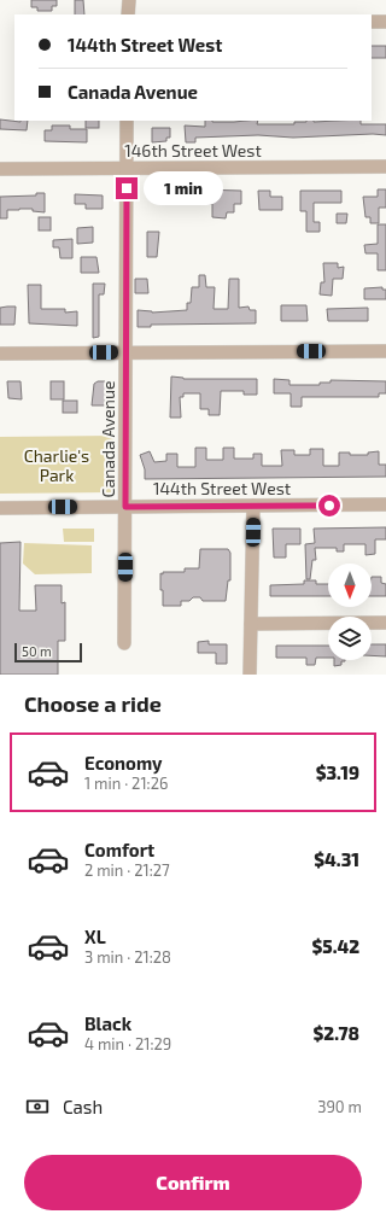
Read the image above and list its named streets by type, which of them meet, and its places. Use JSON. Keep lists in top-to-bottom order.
{
  "streets": {
    "street": ["146th Street West", "Canada Avenue", "144th Street West"]
  },
  "crossings": [
    ["146th Street West", "Canada Avenue"],
    ["Canada Avenue", "144th Street West"]
  ],
  "parks": ["Charlie's Park"],
  "scale_bar": "50 m",
  "north": "bottom",
  "page": {
    "banner": ["144th Street West", "Canada Avenue"],
    "bubble": "1 min",
    "scale": "50 m",
    "heading": "Choose a ride",
    "list": [
      {
        "name": "Economy",
        "note": "1 min · 21:26",
        "value": "$3.19"
      },
      {
        "name": "Comfort",
        "note": "2 min · 21:27",
        "value": "$4.31"
      },
      {
        "name": "XL",
        "note": "3 min · 21:28",
        "value": "$5.42"
      },
      {
        "name": "Black",
        "note": "4 min · 21:29",
        "value": "$2.78"
      }
    ],
    "pay": ["Cash", "390 m"],
    "buttons": "Confirm"
  }
}
